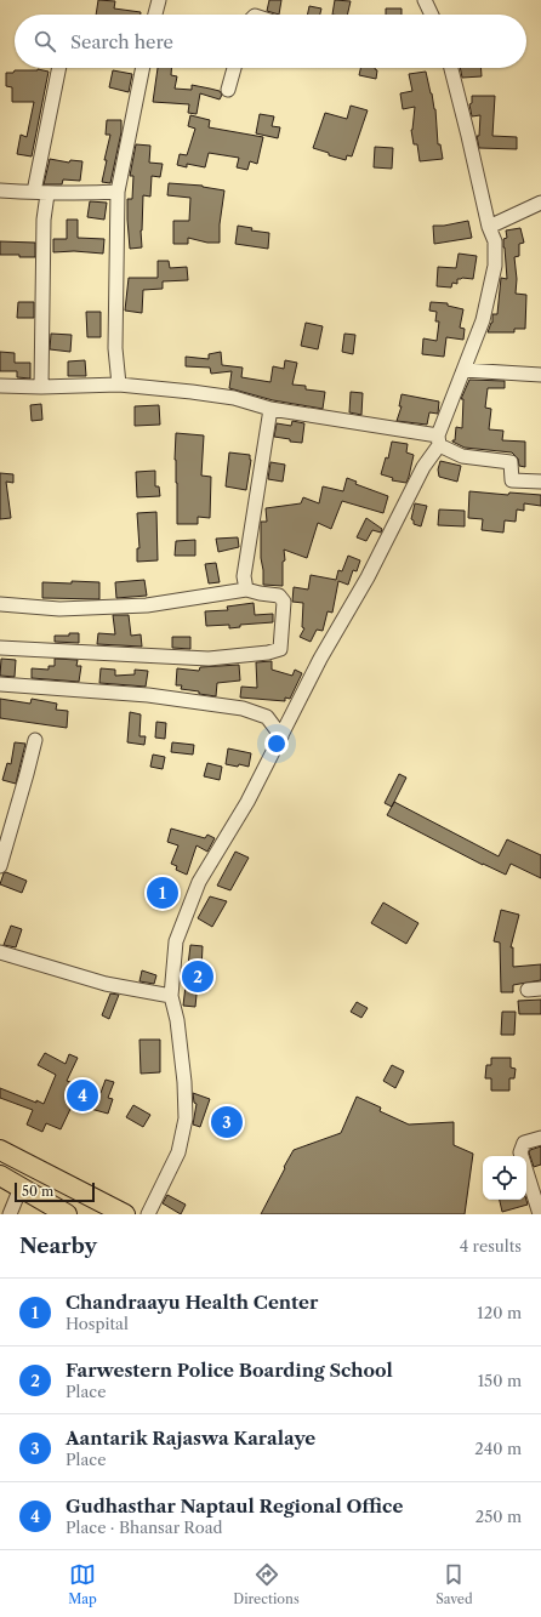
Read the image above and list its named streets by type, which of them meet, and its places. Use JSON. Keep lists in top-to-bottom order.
{
  "scale_bar": "50 m",
  "page": {
    "search": "Search here",
    "pins": [
      "1",
      "2",
      "4",
      "3"
    ],
    "scale": "50 m",
    "heading": ["Nearby", "4 results"],
    "list": [
      {
        "mark": "1",
        "name": "Chandraayu Health Center",
        "note": "Hospital",
        "value": "120 m"
      },
      {
        "mark": "2",
        "name": "Farwestern Police Boarding School",
        "note": "Place",
        "value": "150 m"
      },
      {
        "mark": "3",
        "name": "Aantarik Rajaswa Karalaye",
        "note": "Place",
        "value": "240 m"
      },
      {
        "mark": "4",
        "name": "Gudhasthar Naptaul Regional Office",
        "note": "Place · Bhansar Road",
        "value": "250 m"
      }
    ],
    "nav": ["Map", "Directions", "Saved"]
  }
}
